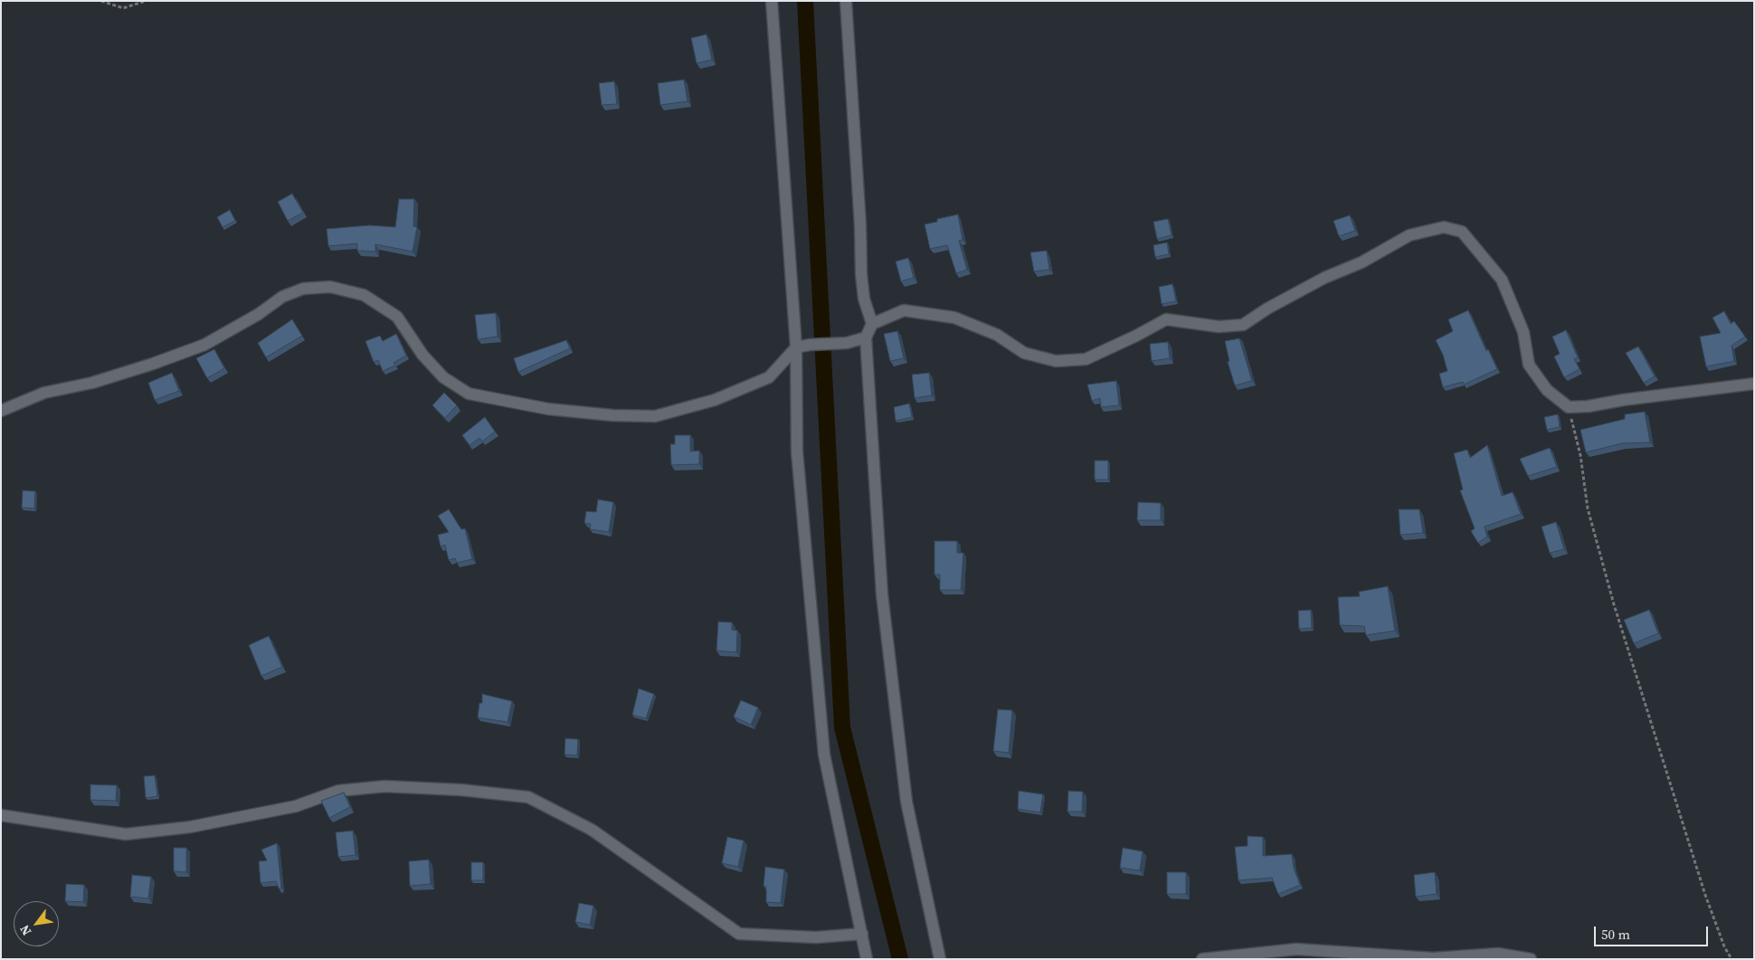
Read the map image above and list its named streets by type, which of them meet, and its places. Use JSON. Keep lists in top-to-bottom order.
{
  "scale_bar": "50 m",
  "north": "bottom left"
}
